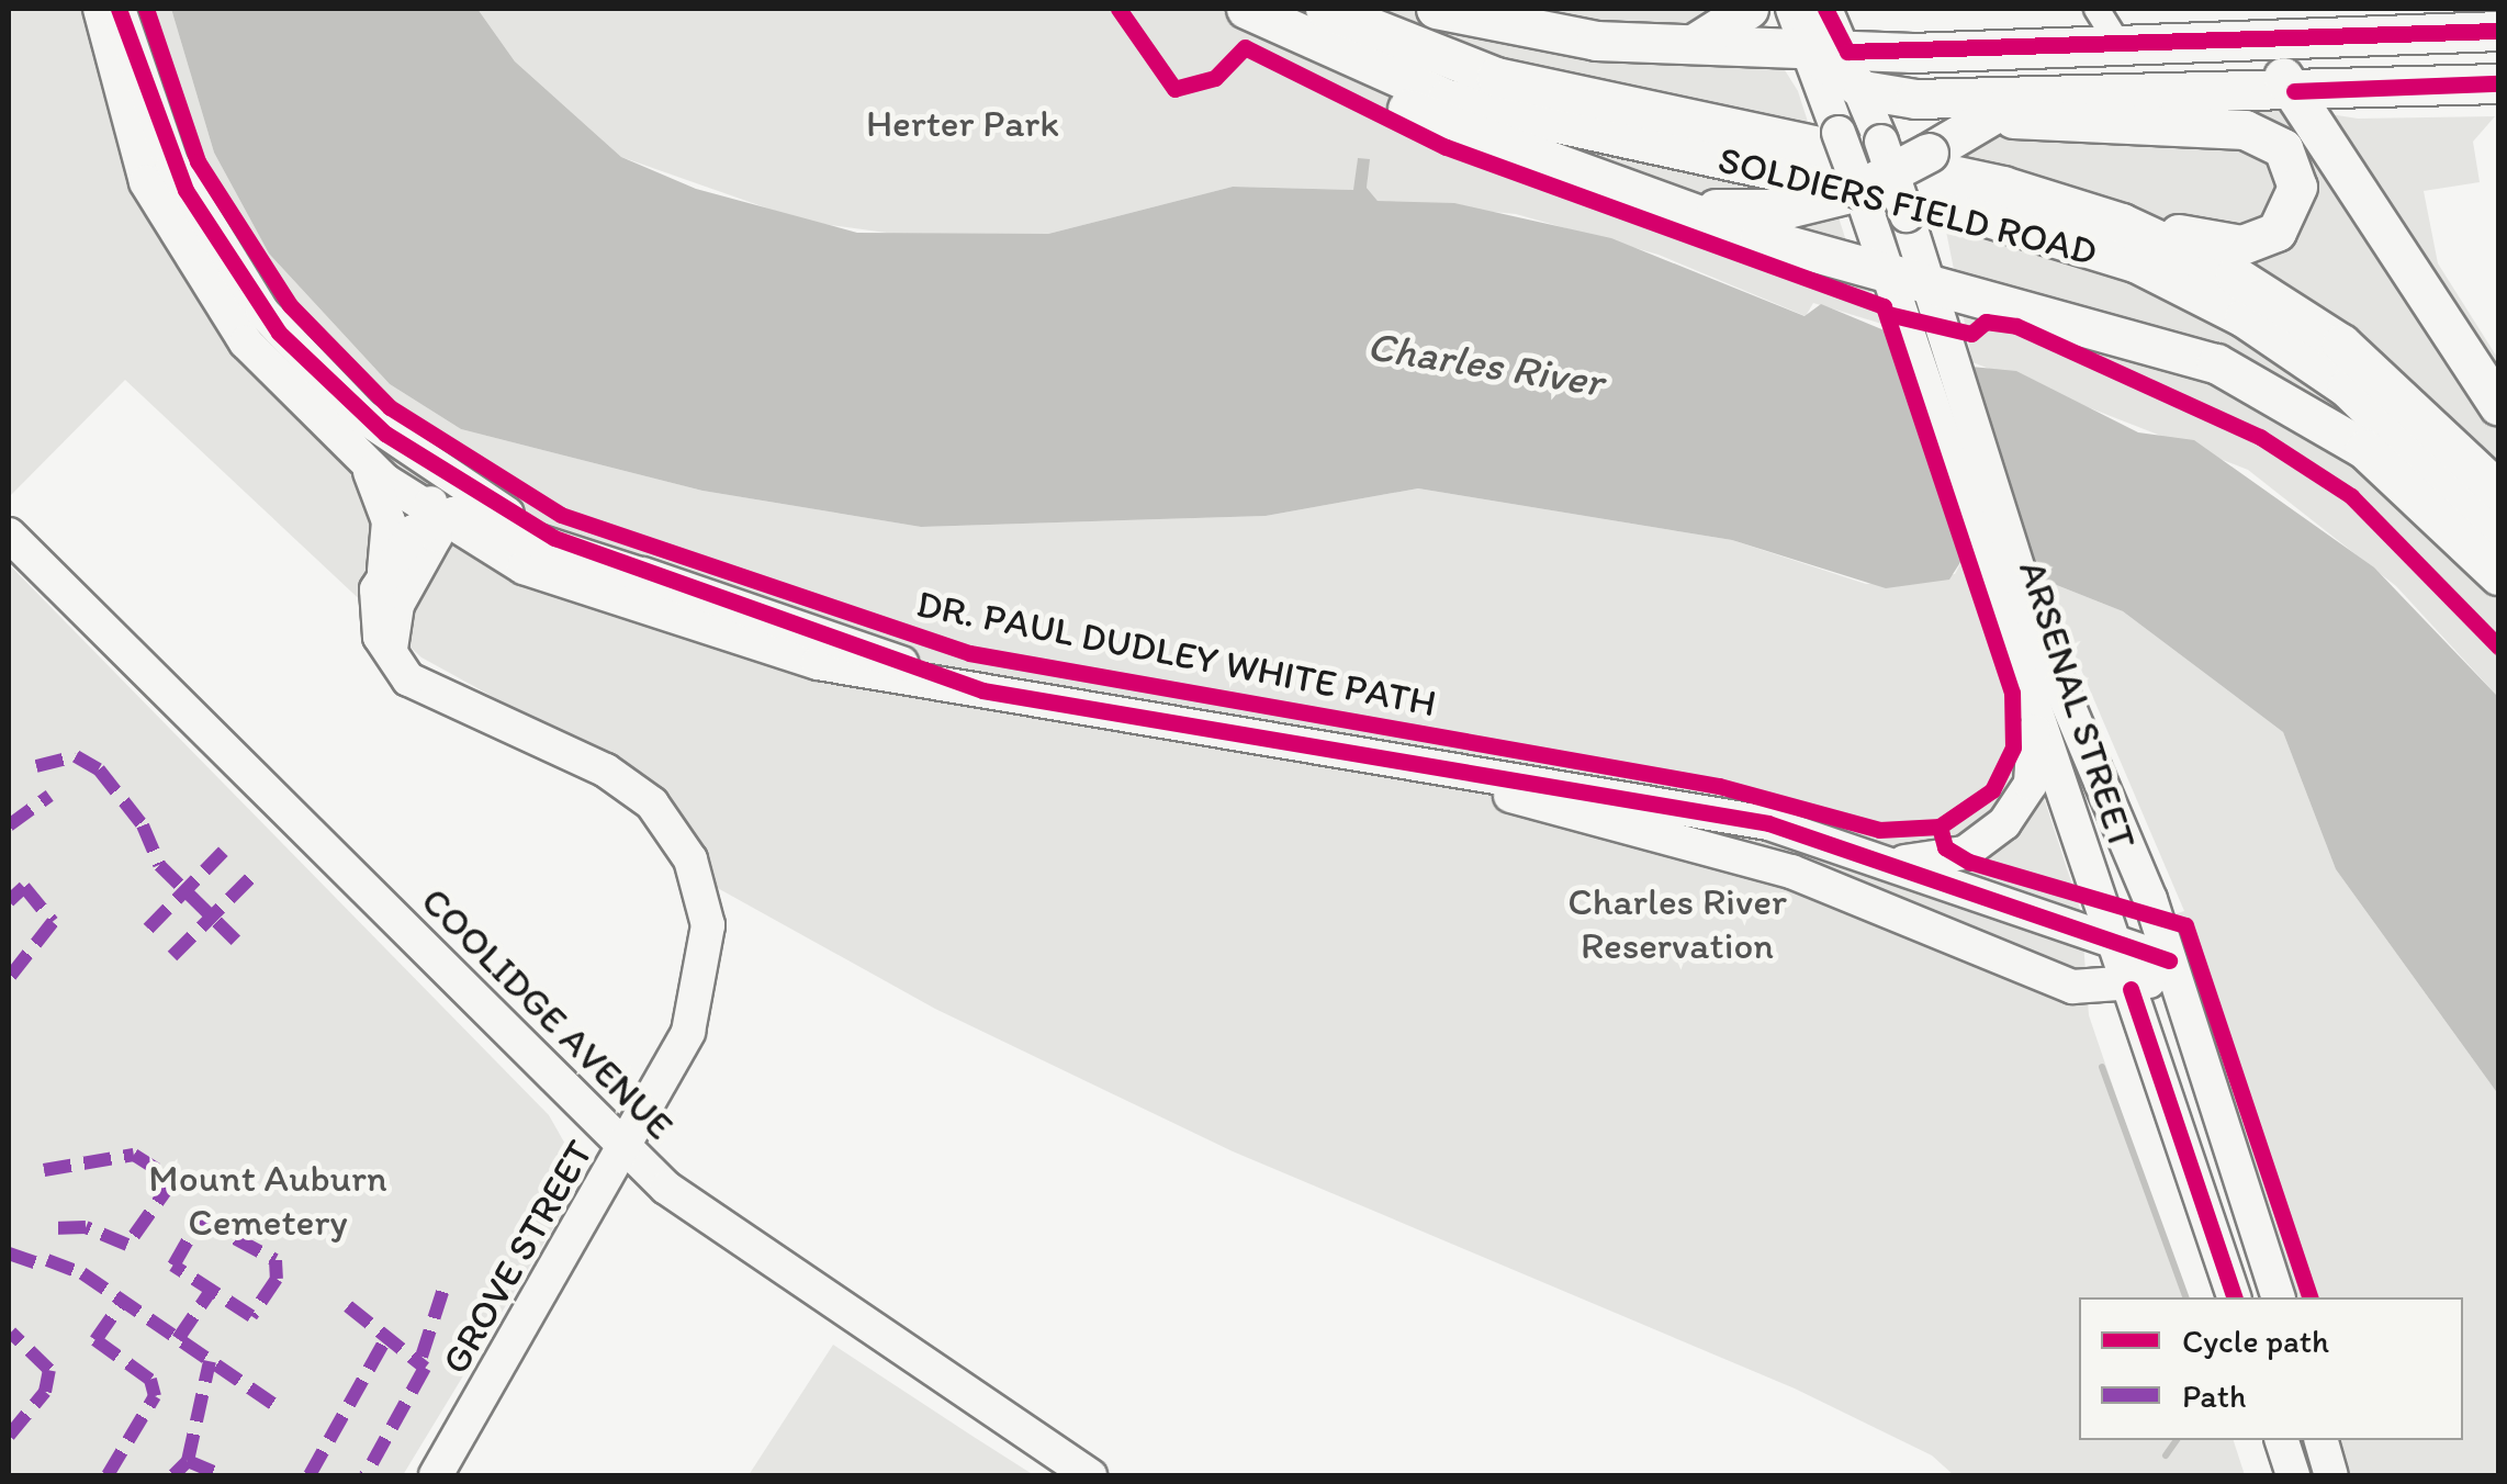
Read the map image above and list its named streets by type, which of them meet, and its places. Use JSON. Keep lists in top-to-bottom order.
{
  "streets": {
    "main road": [
      "SOLDIERS FIELD ROAD",
      "ARSENAL STREET",
      "COOLIDGE AVENUE",
      "GROVE STREET"
    ],
    "cycle path": ["DR. PAUL DUDLEY WHITE PATH"]
  },
  "crossings": [
    ["COOLIDGE AVENUE", "GROVE STREET"]
  ],
  "water": ["Charles River"],
  "parks": ["Herter Park", "Charles River Reservation", "Mount Auburn Cemetery"],
  "legend": ["Cycle path", "Path"]
}
